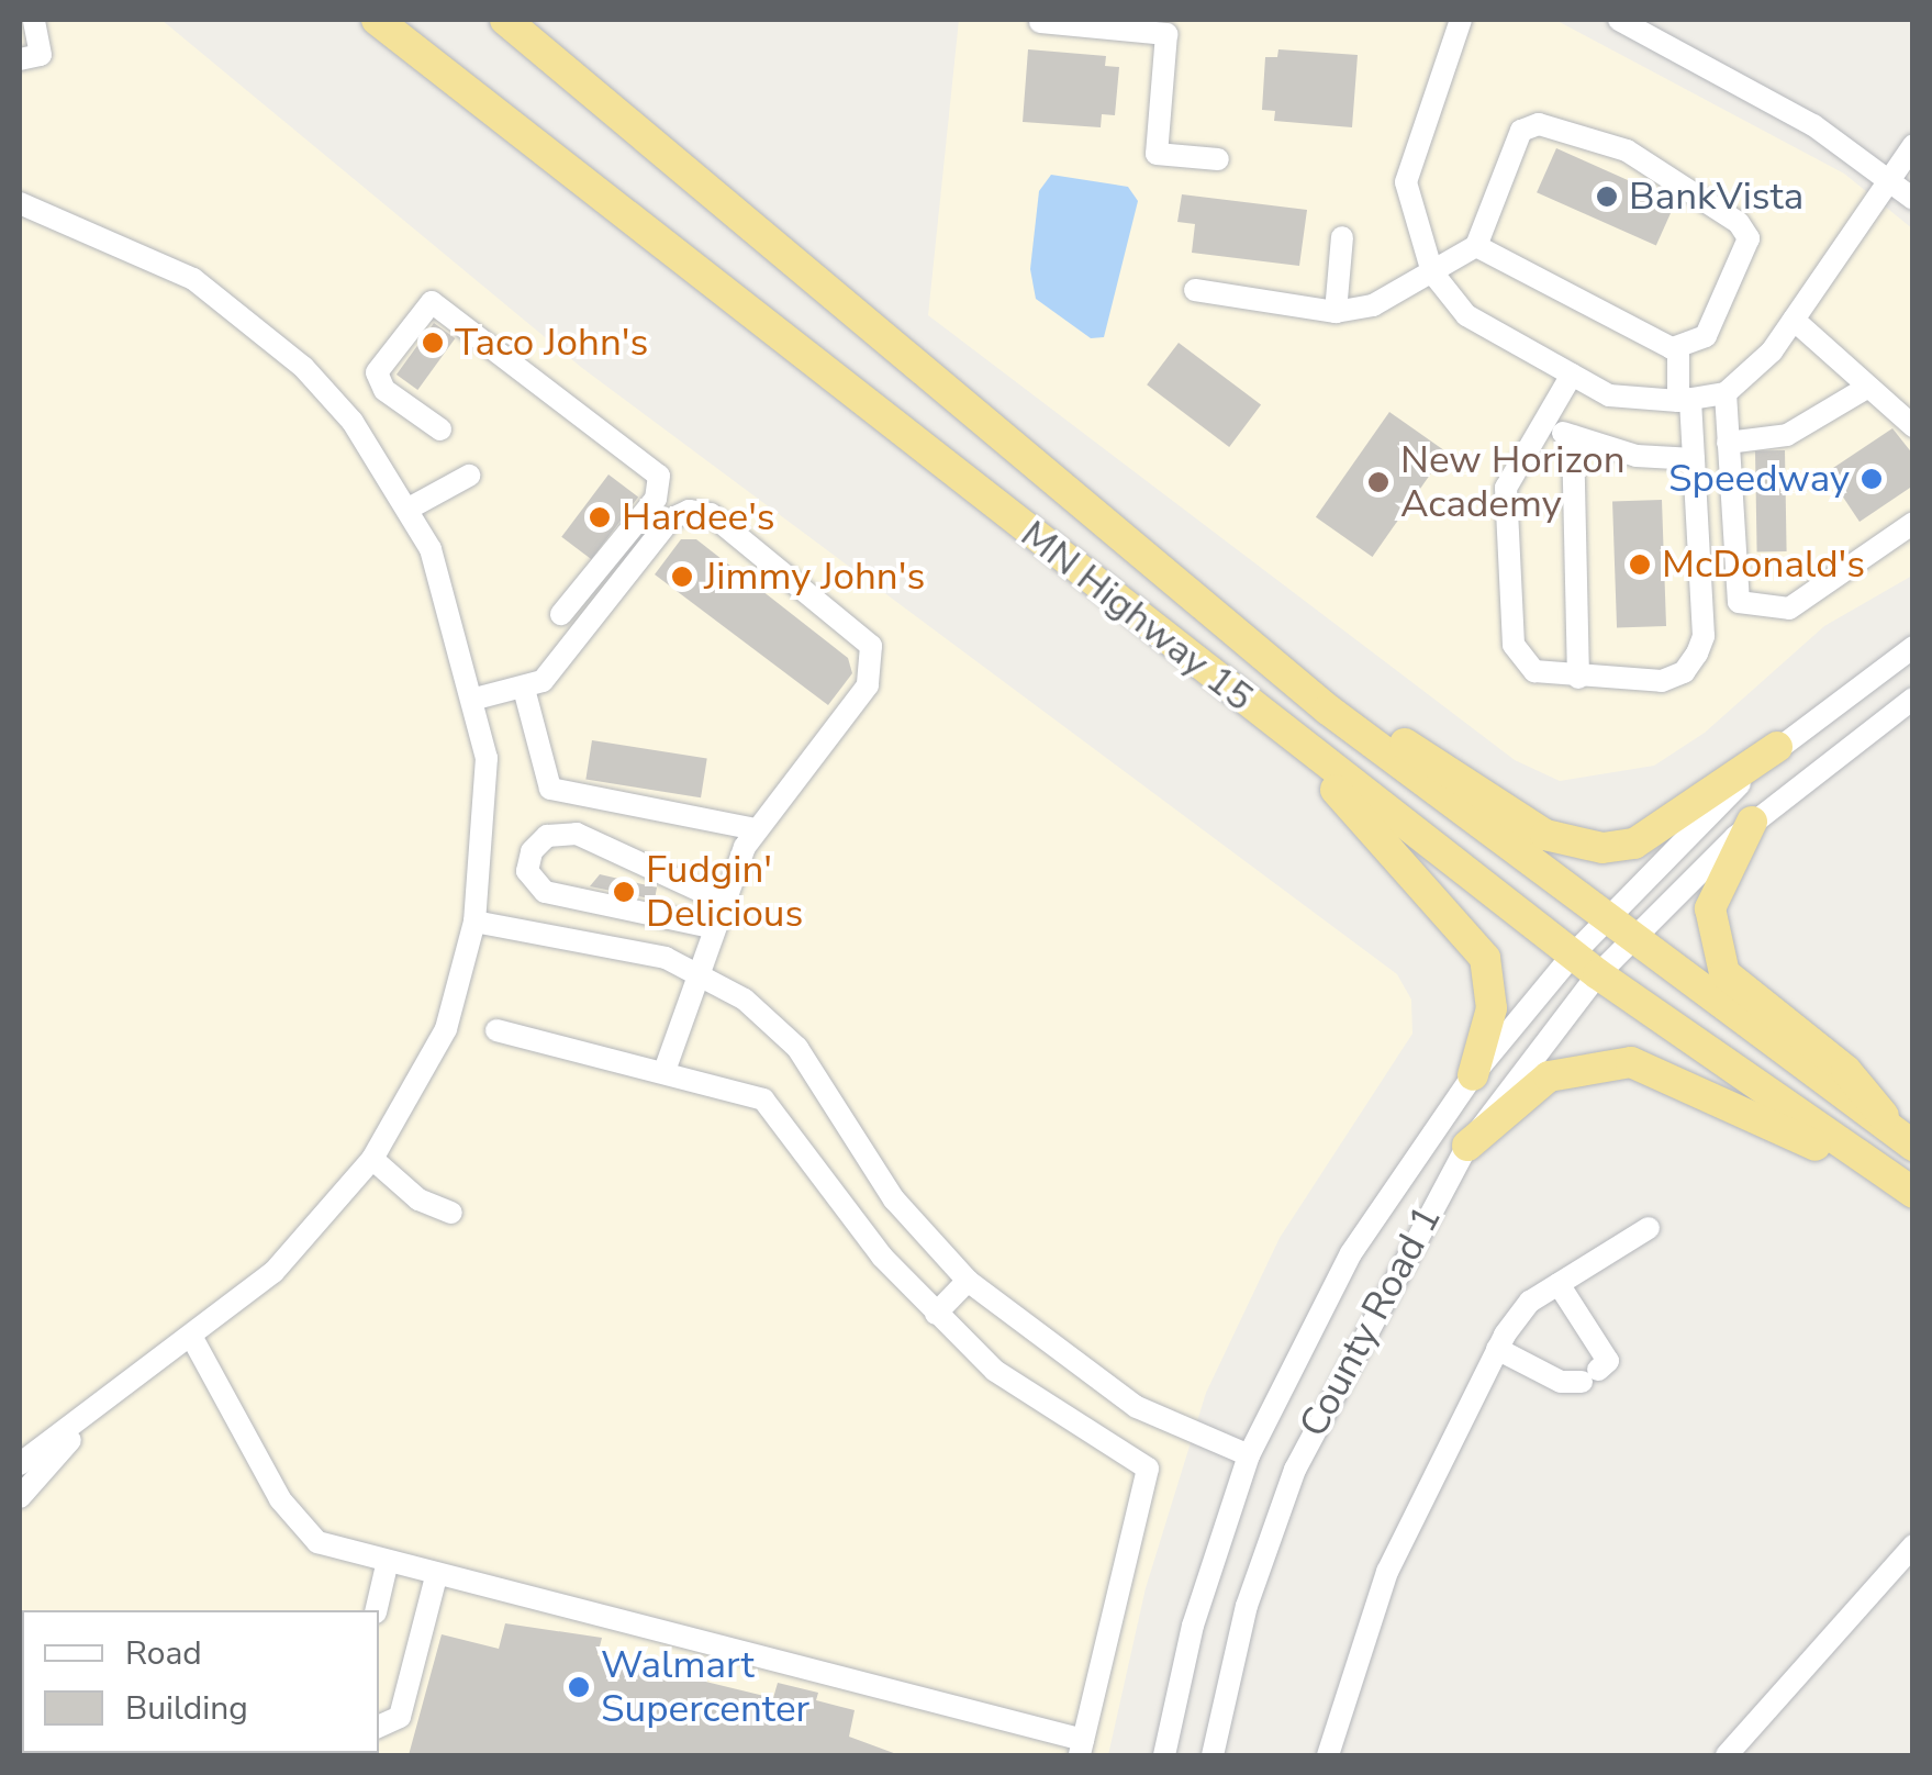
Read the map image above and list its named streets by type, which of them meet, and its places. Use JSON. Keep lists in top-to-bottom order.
{
  "streets": {
    "highway": ["MN Highway 15"],
    "street": ["County Road 1"]
  },
  "crossings": [
    ["MN Highway 15", "County Road 1"]
  ],
  "places": [
    "BankVista",
    "Taco John's",
    "Speedway",
    "New Horizon Academy",
    "Hardee's",
    "McDonald's",
    "Jimmy John's",
    "Fudgin' Delicious",
    "Walmart Supercenter"
  ],
  "legend": ["Road", "Building"]
}
